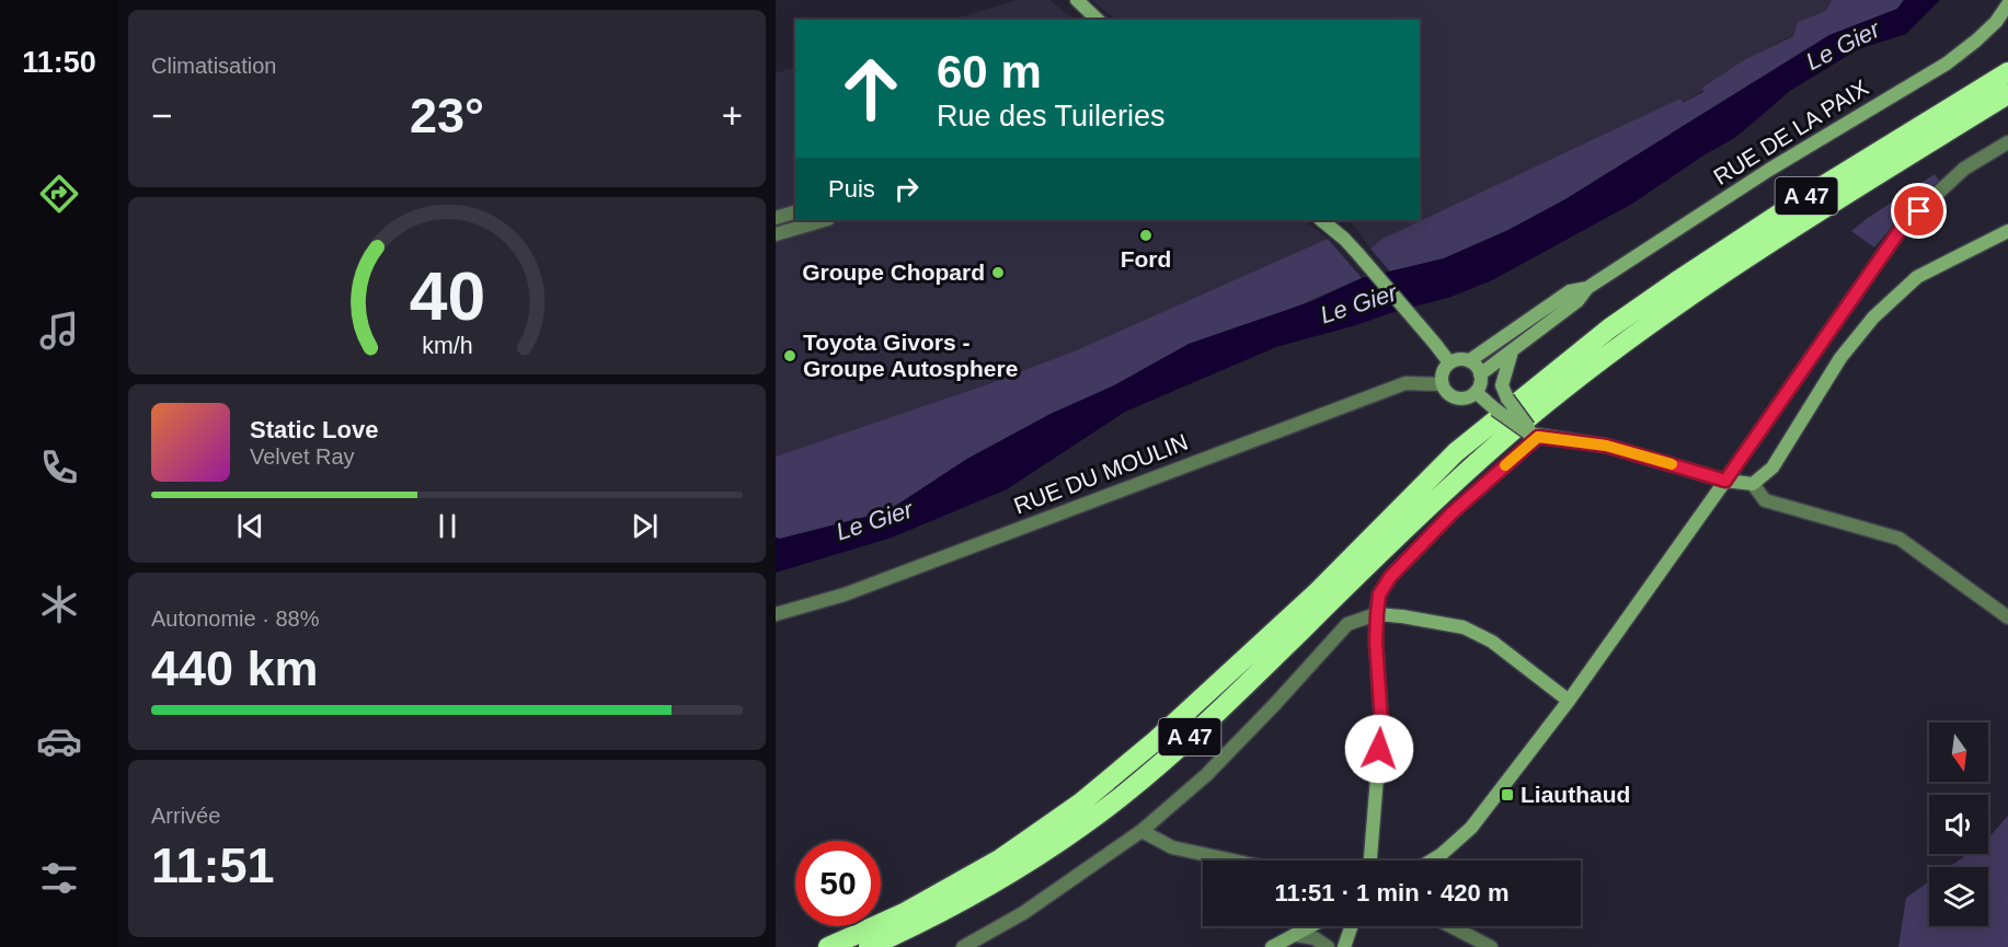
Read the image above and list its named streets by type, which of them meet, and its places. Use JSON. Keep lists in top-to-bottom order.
{
  "streets": {
    "highway": ["A 47"],
    "main road": ["RUE DE LA PAIX"],
    "street": ["RUE DU MOULIN"]
  },
  "crossings": [
    ["RUE DE LA PAIX", "RUE DU MOULIN"]
  ],
  "water": ["Le Gier"],
  "places": {
    "other": ["Ford", "Groupe Chopard", "Toyota Givors - Groupe Autosphere"],
    "transit": ["Liauthaud"]
  },
  "north": "bottom",
  "page": {
    "tabs": "11:50",
    "tile": [
      "Climatisation",
      ["Autonomie · 88%", "440 km"],
      ["Arrivée", "11:51"]
    ],
    "turn": ["60 m", "Rue des Tuileries"],
    "heat": ["−", "23°", "+"],
    "then": "Puis",
    "song": ["Static Love", "Velvet Ray"],
    "limit": "50",
    "trip": "11:51 · 1 min · 420 m",
    "gauge": ["40", "km/h"]
  }
}
